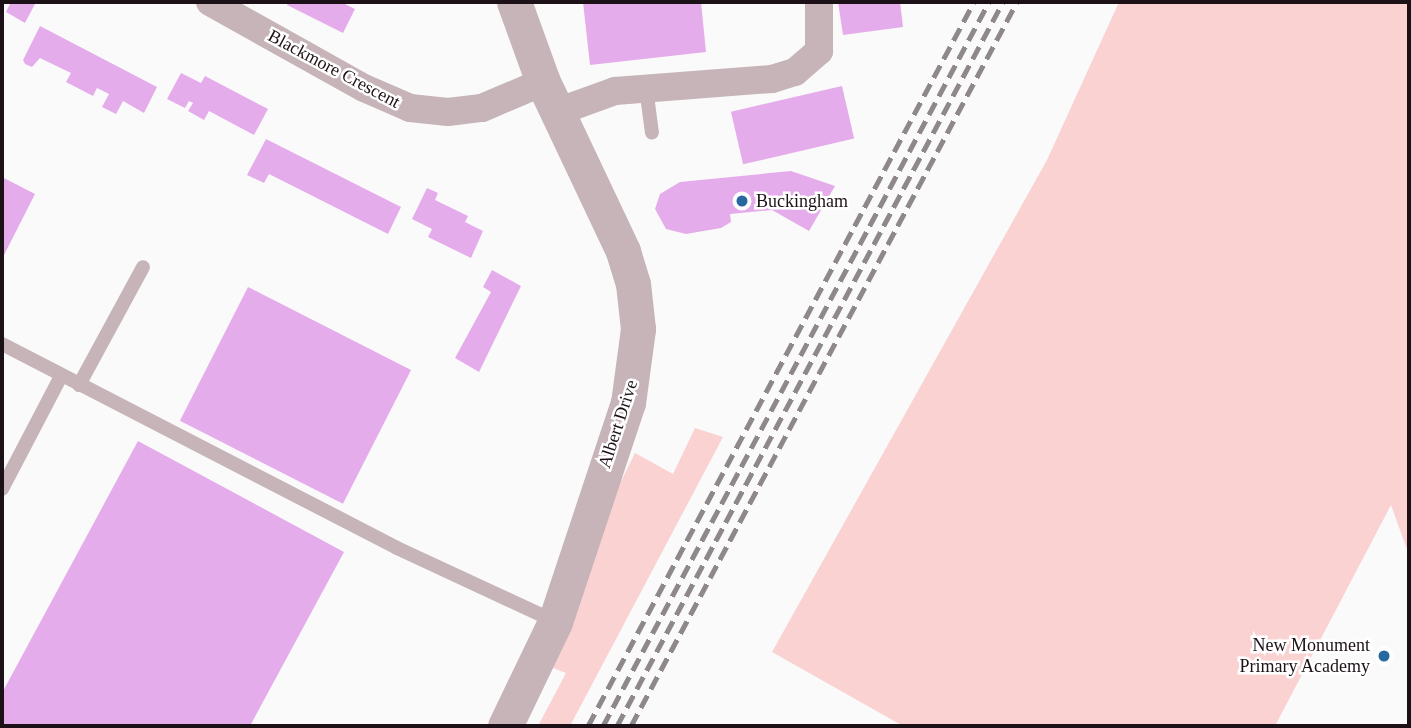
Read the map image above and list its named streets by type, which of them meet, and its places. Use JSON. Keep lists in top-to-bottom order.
{
  "streets": {
    "street": ["Blackmore Crescent", "Albert Drive"]
  },
  "crossings": [
    ["Blackmore Crescent", "Albert Drive"]
  ],
  "places": ["Buckingham", "New Monument Primary Academy"]
}
